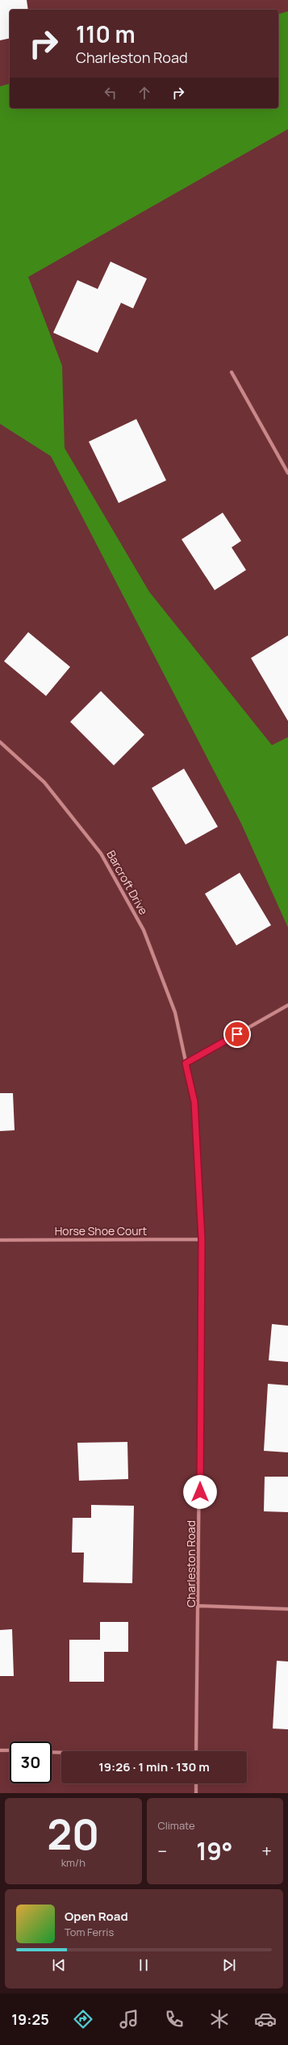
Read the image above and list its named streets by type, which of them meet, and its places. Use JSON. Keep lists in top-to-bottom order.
{
  "streets": {
    "street": ["Barcroft Drive", "Horse Shoe Court", "Charleston Road"]
  },
  "crossings": [
    ["Barcroft Drive", "Charleston Road"],
    ["Horse Shoe Court", "Charleston Road"]
  ],
  "page": {
    "turn": ["110 m", "Charleston Road"],
    "limit": "30",
    "trip": "19:26 · 1 min · 130 m",
    "tile": [
      ["20", "km/h"],
      "Climate"
    ],
    "heat": ["−", "19°", "+"],
    "song": ["Open Road", "Tom Ferris"],
    "tabs": "19:25"
  }
}
